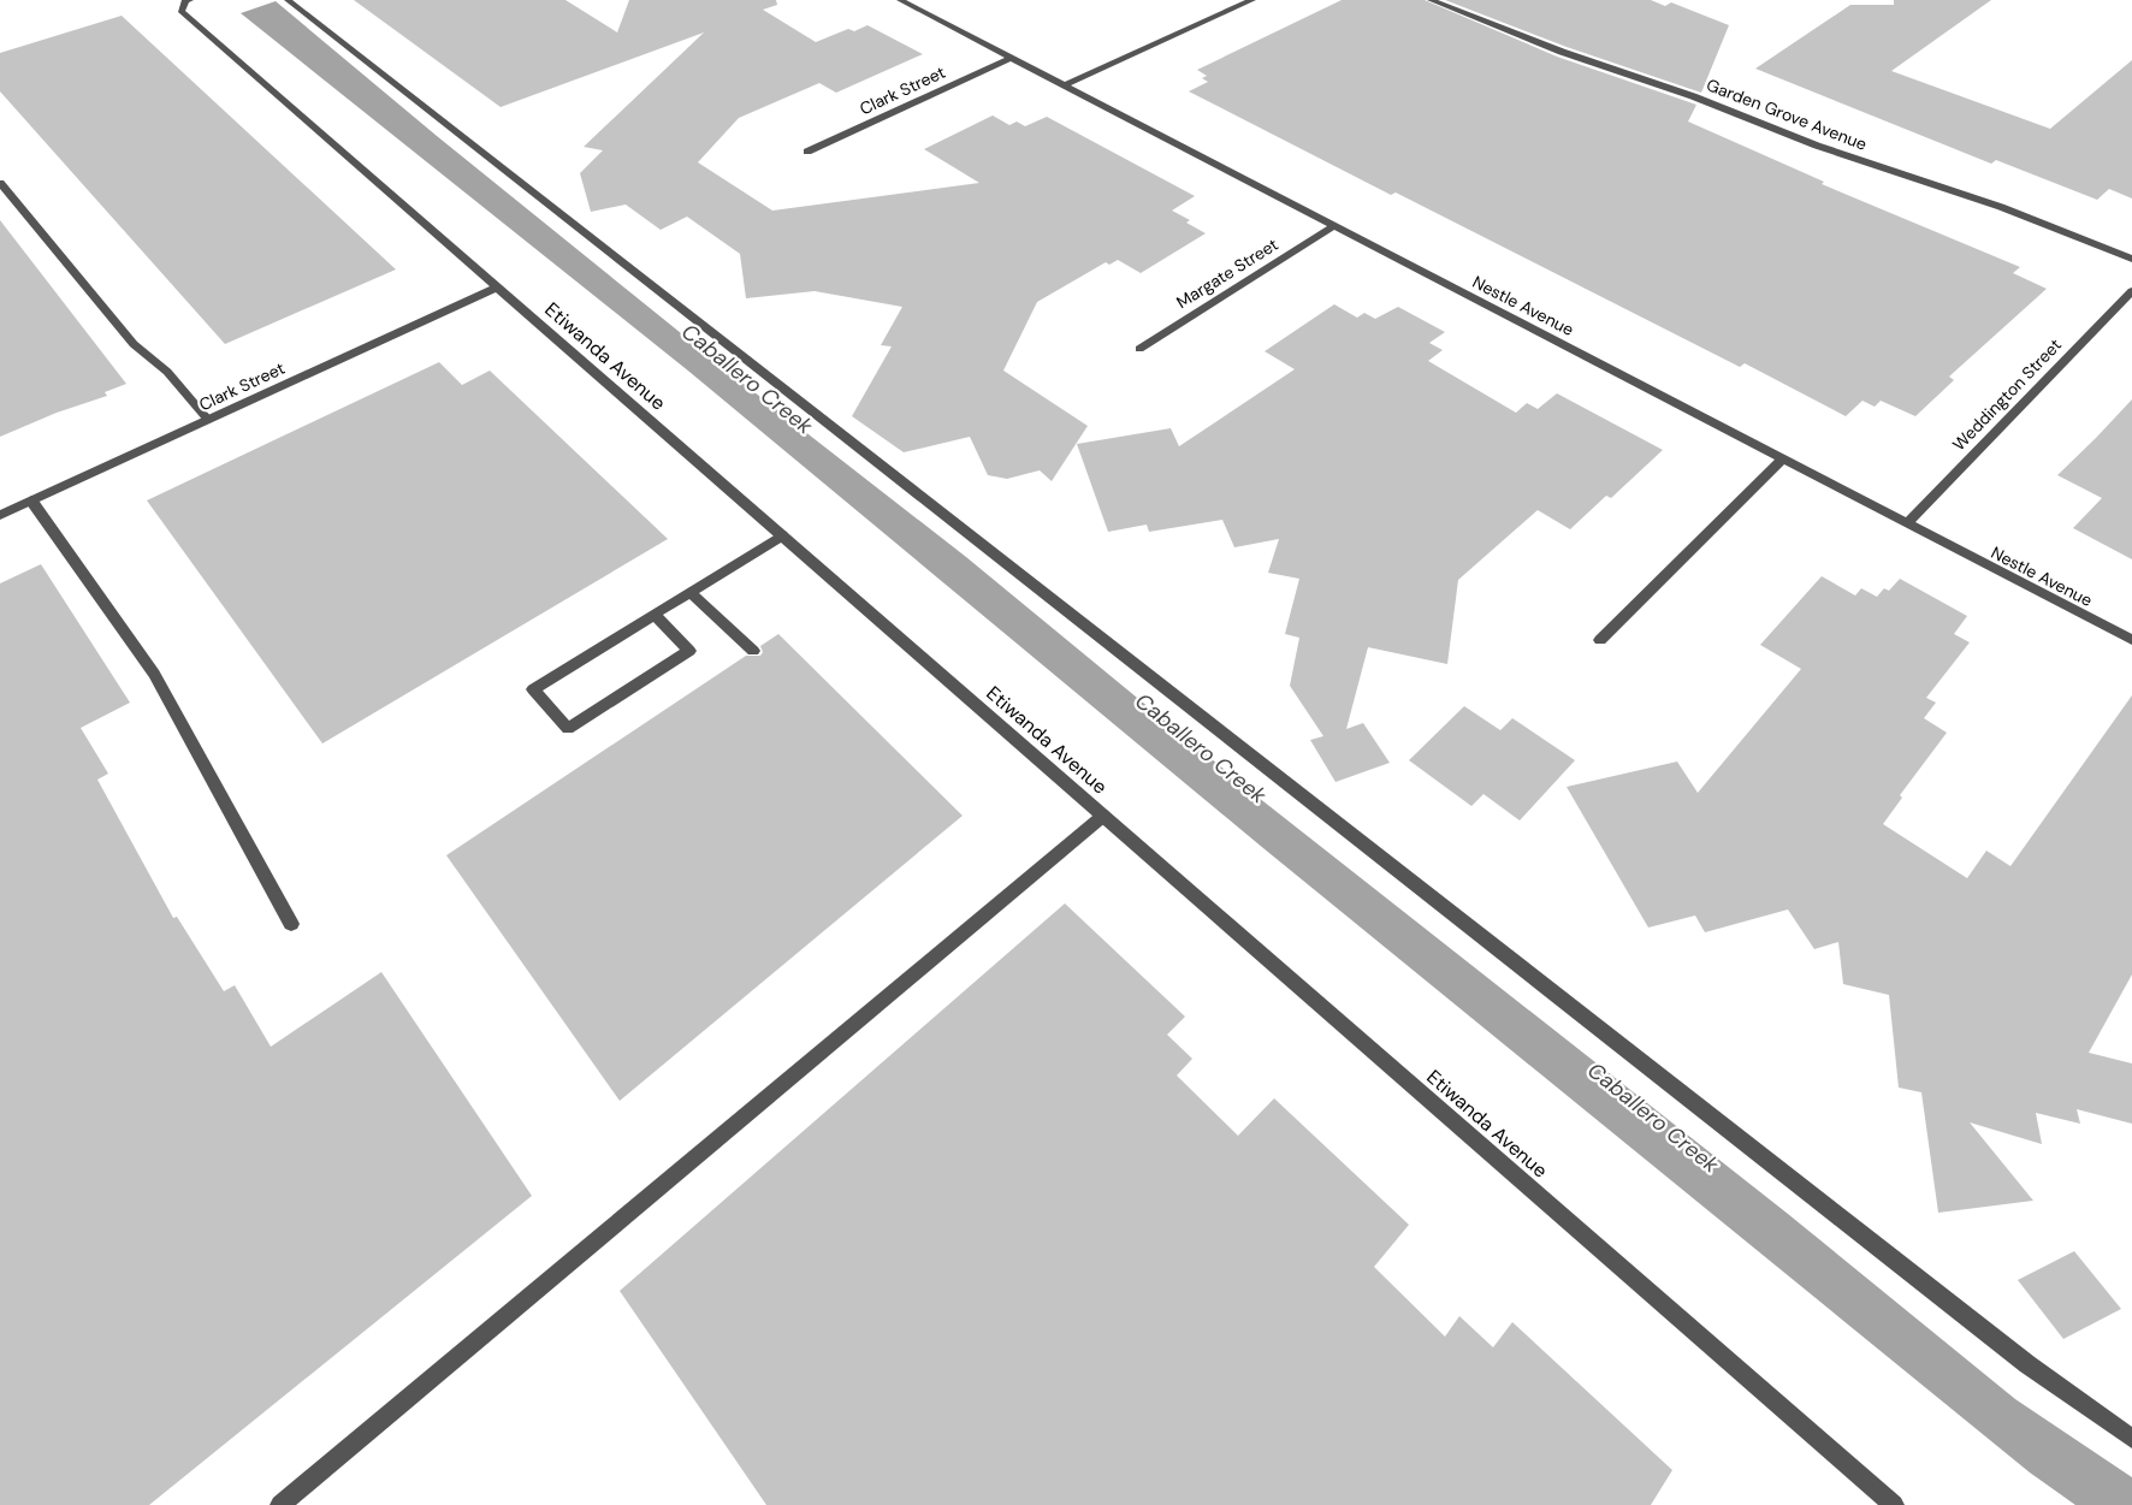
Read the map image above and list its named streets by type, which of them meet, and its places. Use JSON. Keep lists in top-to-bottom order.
{
  "streets": {
    "street": [
      "Clark Street",
      "Garden Grove Avenue",
      "Margate Street",
      "Nestle Avenue",
      "Etiwanda Avenue",
      "Weddington Street"
    ]
  },
  "crossings": [
    ["Clark Street", "Nestle Avenue"],
    ["Clark Street", "Etiwanda Avenue"],
    ["Margate Street", "Nestle Avenue"],
    ["Nestle Avenue", "Weddington Street"]
  ],
  "water": ["Caballero Creek"]
}
